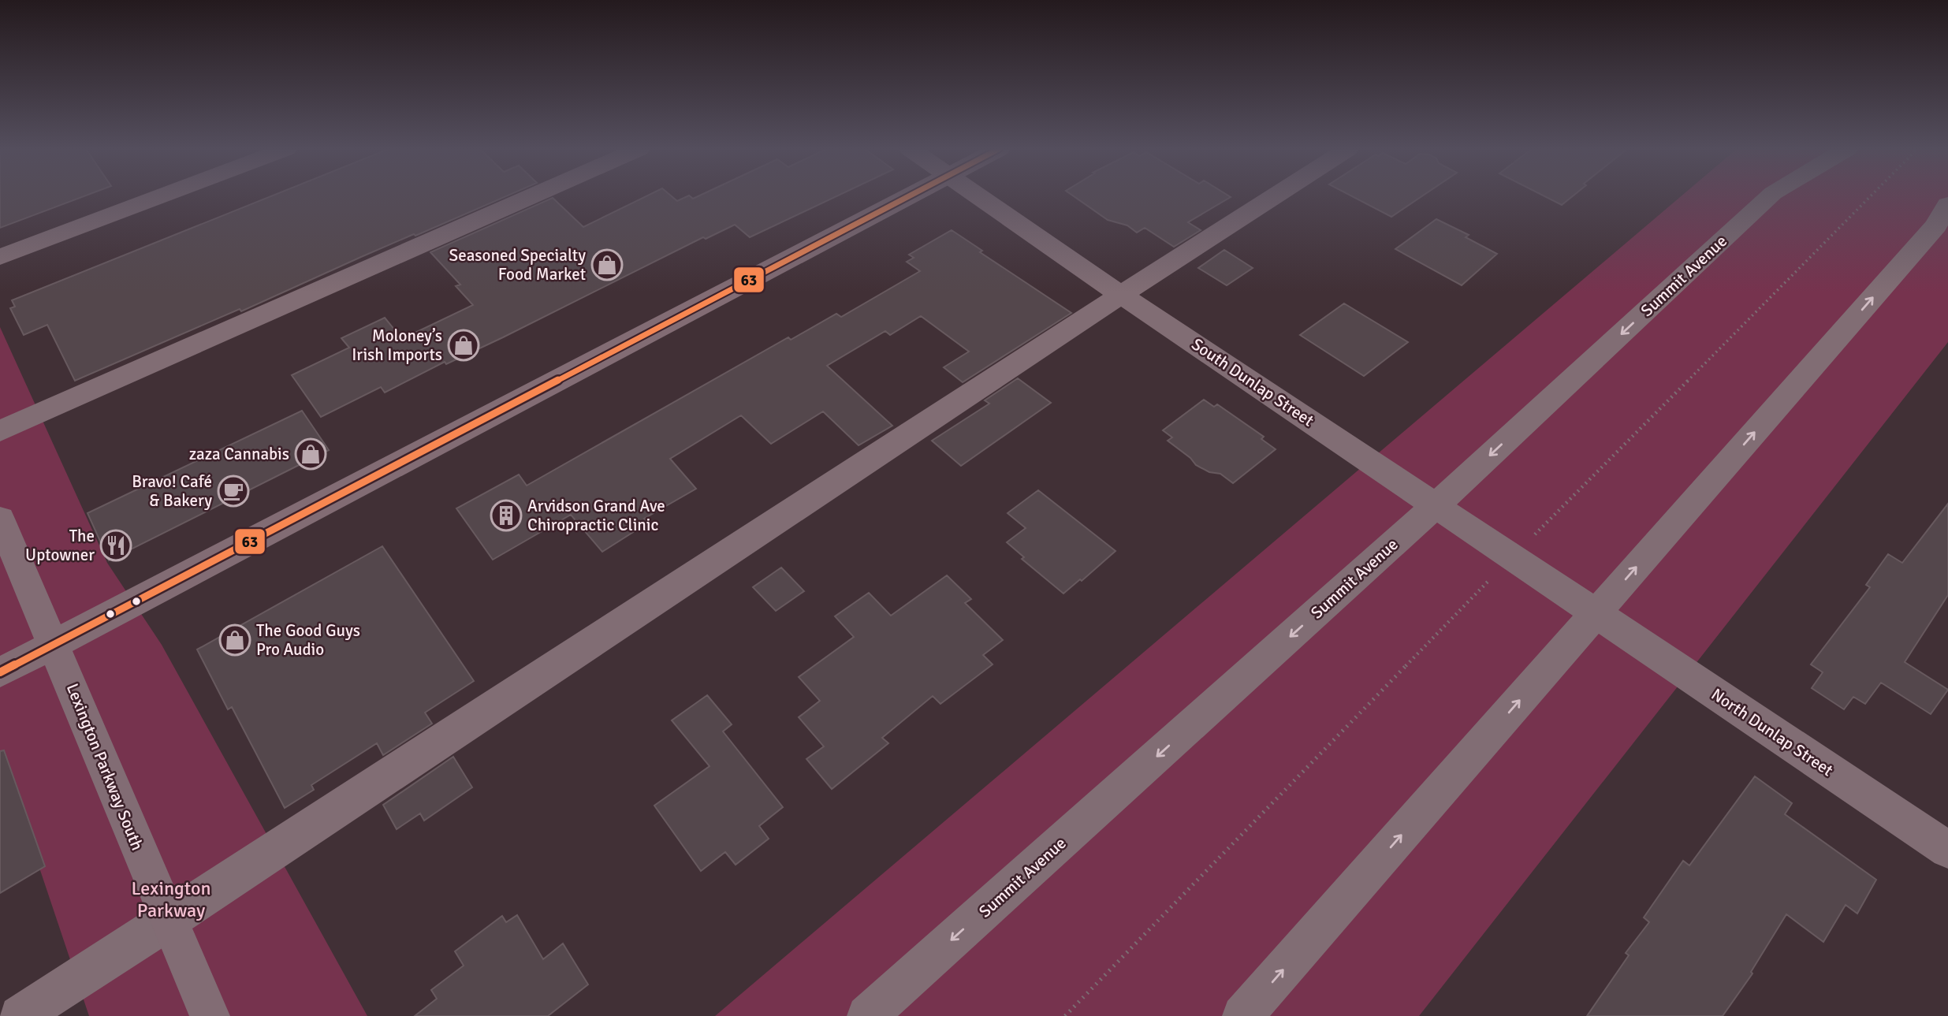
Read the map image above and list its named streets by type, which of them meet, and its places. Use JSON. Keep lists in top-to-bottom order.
{
  "streets": {
    "main road": ["Lexington Parkway South"],
    "street": ["Summit Avenue", "South Dunlap Street", "North Dunlap Street"]
  },
  "crossings": [
    ["Summit Avenue", "South Dunlap Street"],
    ["South Dunlap Street", "North Dunlap Street"]
  ],
  "parks": ["Lexington Parkway"],
  "places": {
    "shop": [
      "Seasoned Specialty Food Market",
      "Moloney’s Irish Imports",
      "zaza Cannabis",
      "The Good Guys Pro Audio"
    ],
    "cafe": ["Bravo! Café & Bakery"],
    "building": ["Arvidson Grand Ave Chiropractic Clinic"],
    "restaurant": ["The Uptowner"]
  },
  "lines": ["transit line 63"]
}
